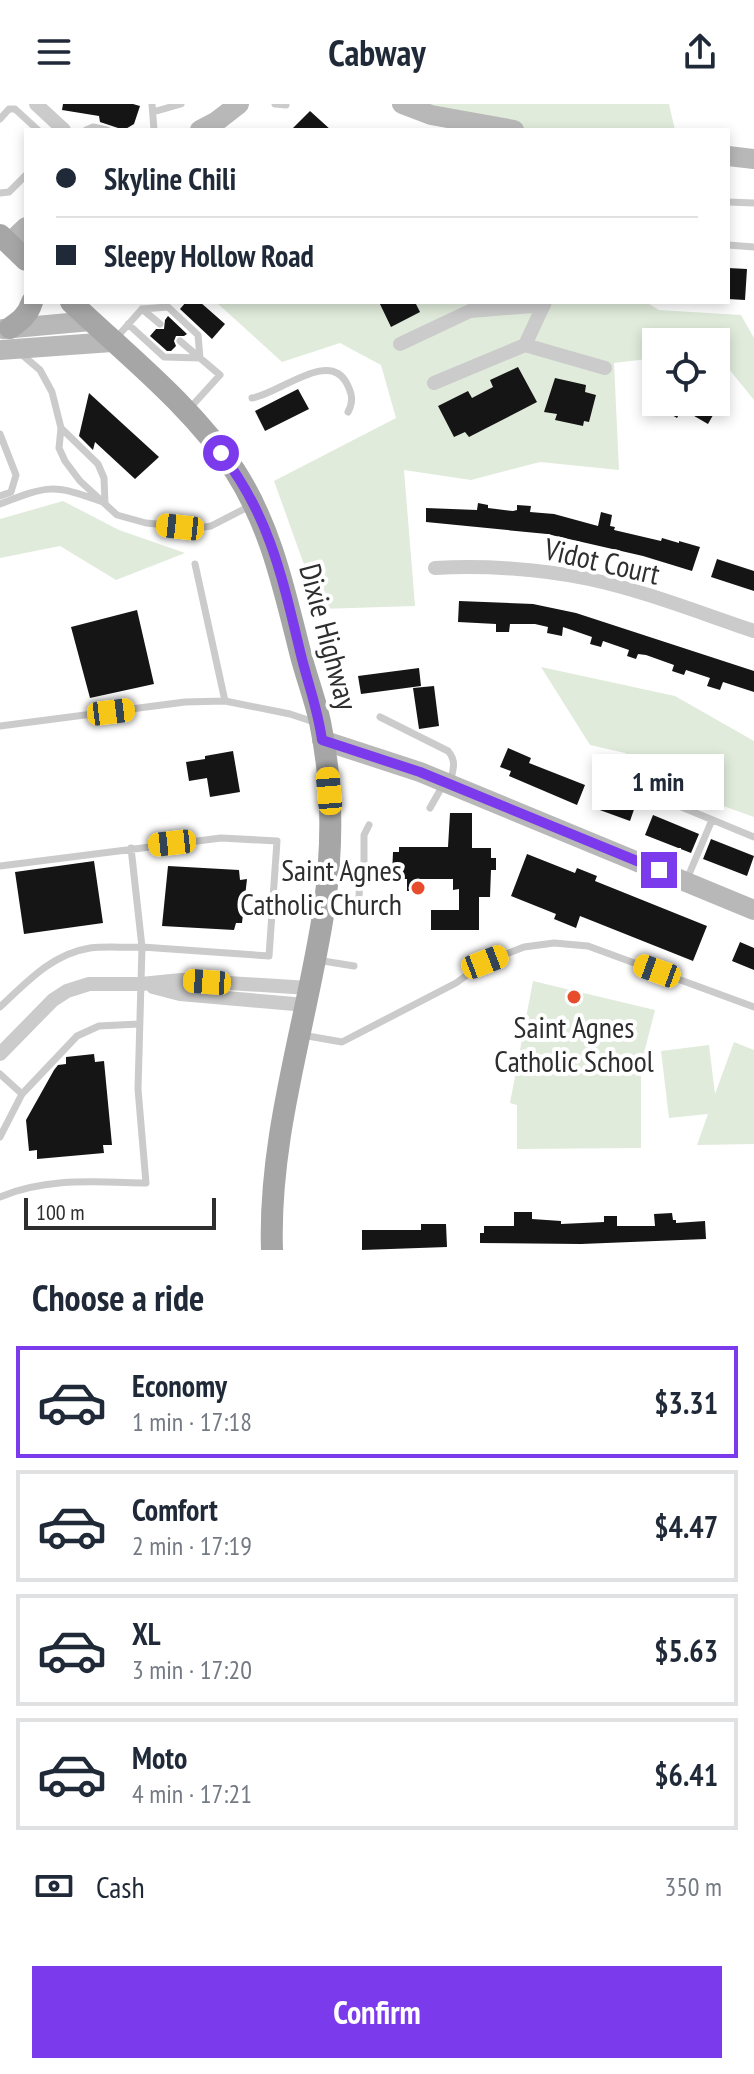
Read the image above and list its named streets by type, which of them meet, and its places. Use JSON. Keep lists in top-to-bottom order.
{
  "streets": {
    "main road": ["Dixie Highway"],
    "street": ["Vidot Court"]
  },
  "places": ["Saint Agnes Catholic Church", "Saint Agnes Catholic School"],
  "scale_bar": "100 m",
  "page": {
    "header": "Cabway",
    "banner": ["Skyline Chili", "Sleepy Hollow Road"],
    "bubble": "1 min",
    "scale": "100 m",
    "heading": "Choose a ride",
    "list": [
      {
        "name": "Economy",
        "note": "1 min · 17:18",
        "value": "$3.31"
      },
      {
        "name": "Comfort",
        "note": "2 min · 17:19",
        "value": "$4.47"
      },
      {
        "name": "XL",
        "note": "3 min · 17:20",
        "value": "$5.63"
      },
      {
        "name": "Moto",
        "note": "4 min · 17:21",
        "value": "$6.41"
      }
    ],
    "pay": ["Cash", "350 m"],
    "buttons": "Confirm"
  }
}
